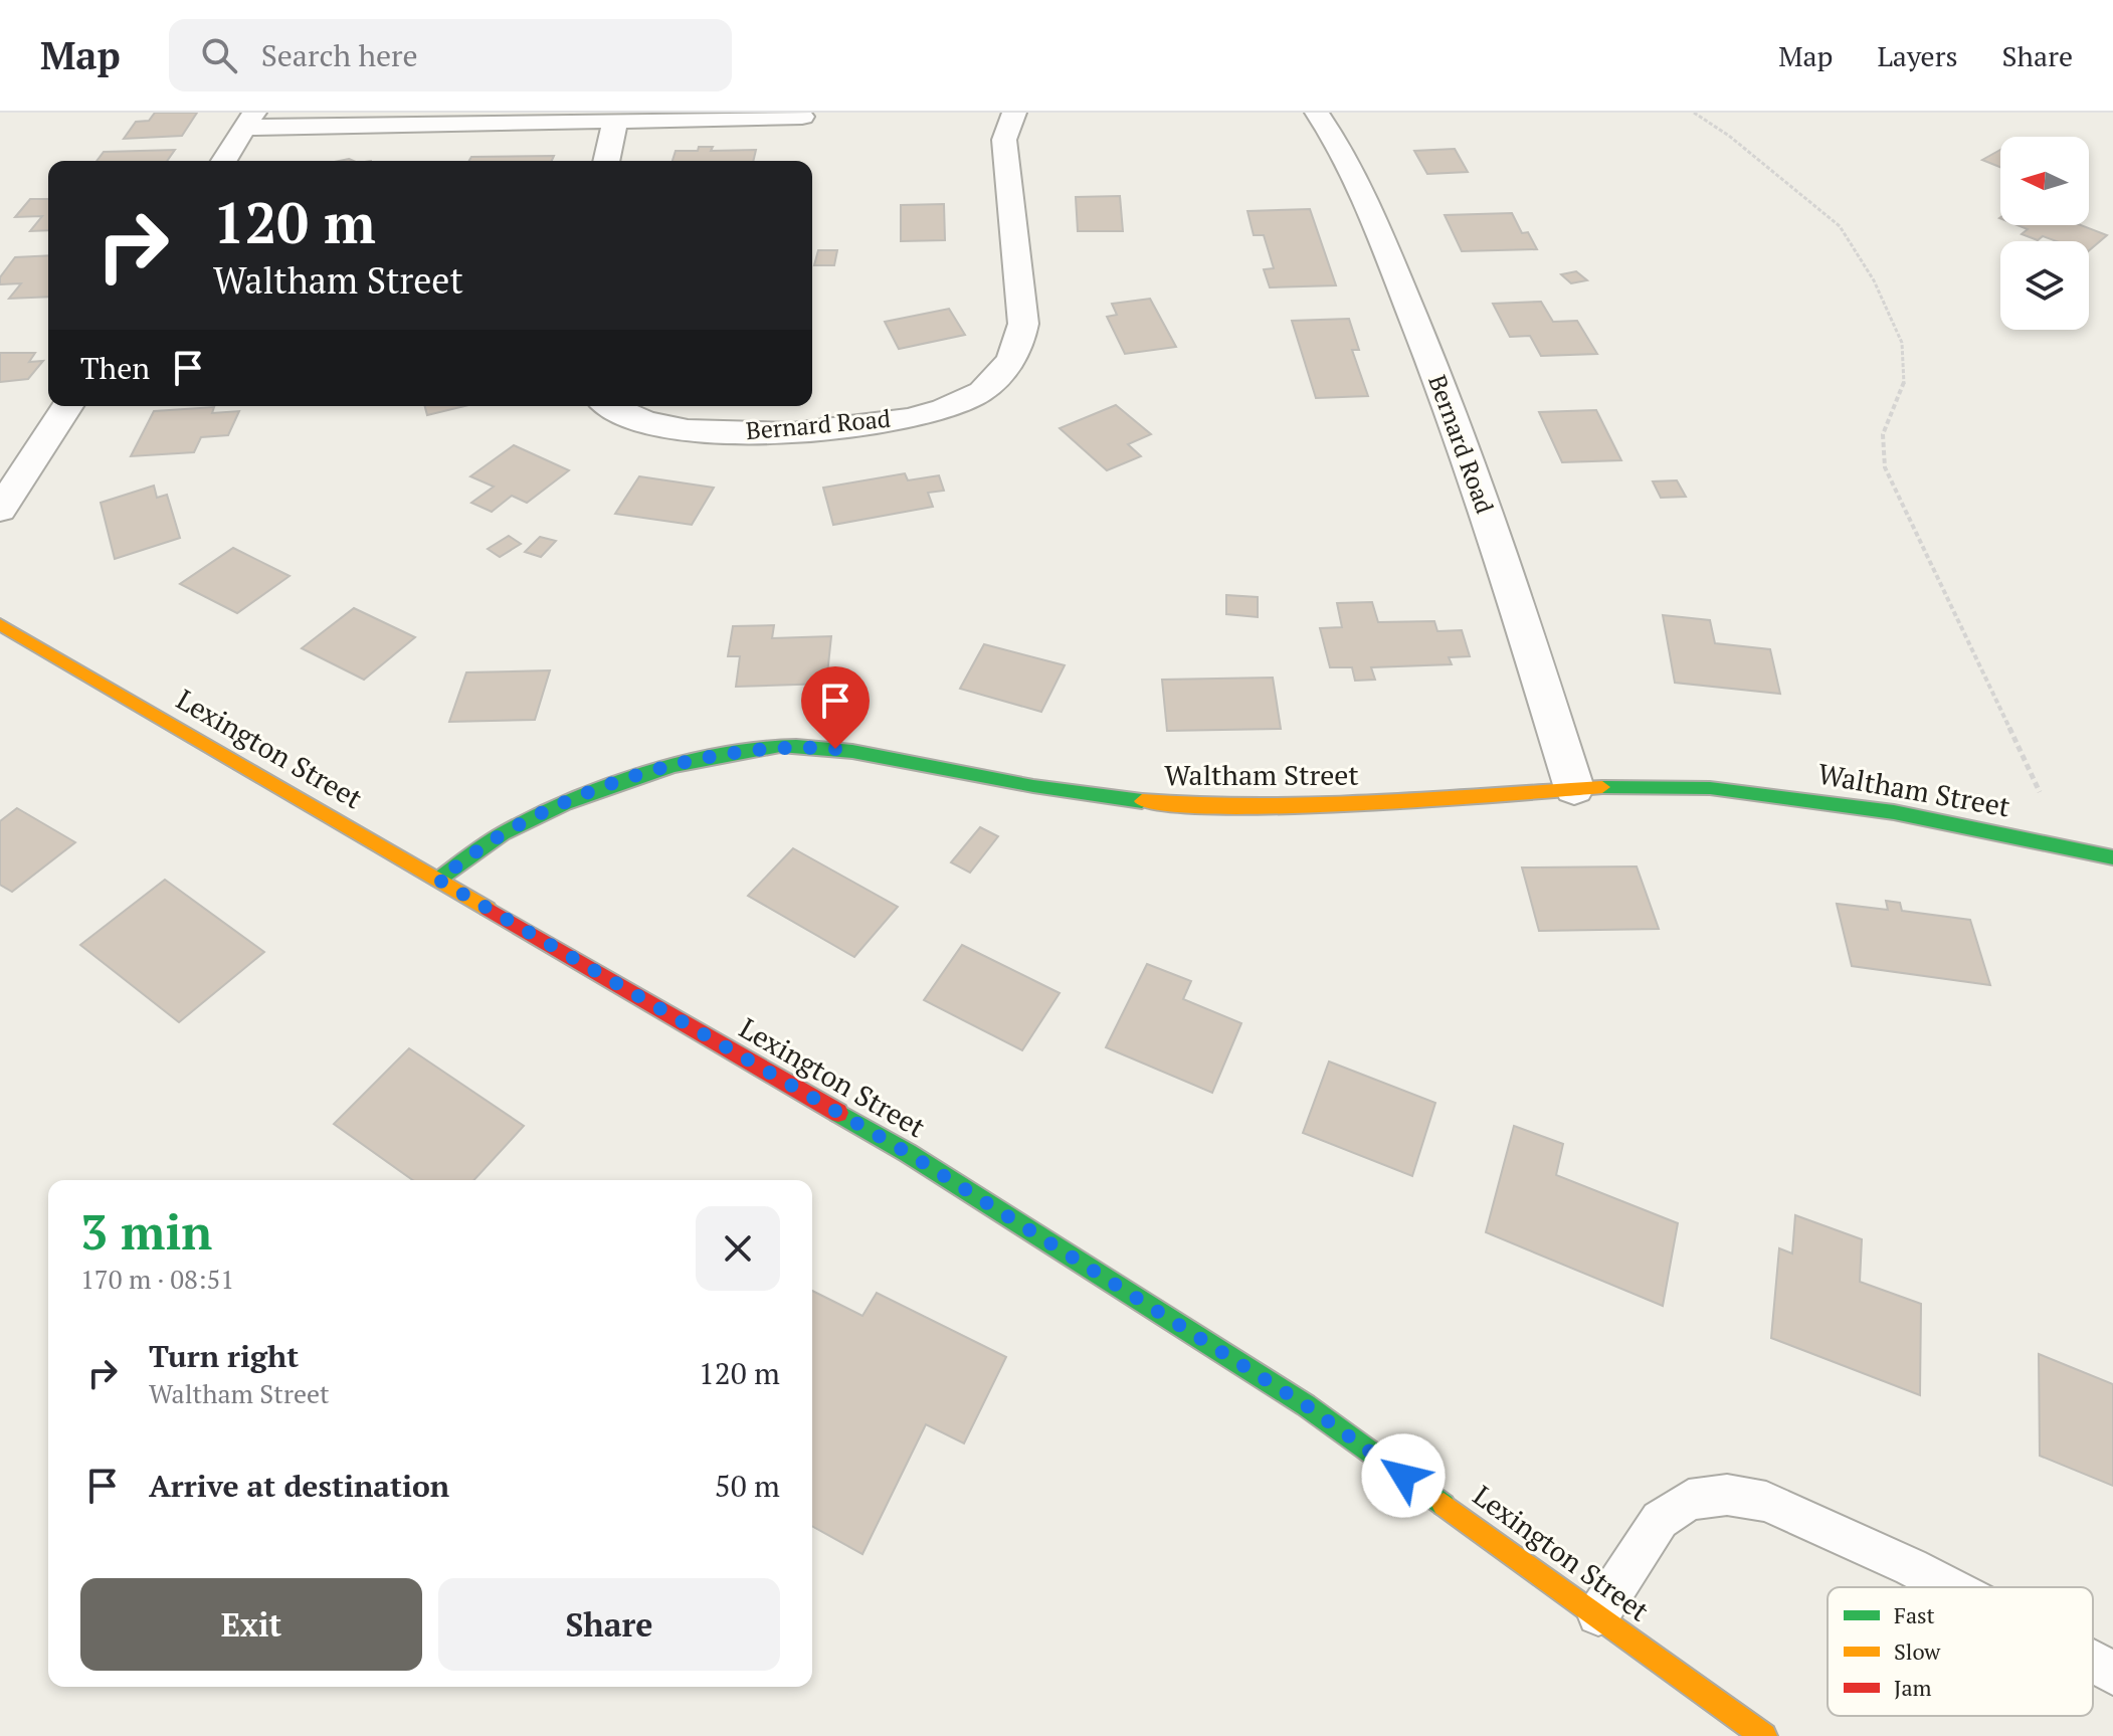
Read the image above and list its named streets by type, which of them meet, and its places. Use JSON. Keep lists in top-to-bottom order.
{
  "streets": {
    "main road": ["Lexington Street", "Waltham Street"],
    "street": ["Bernard Road"]
  },
  "crossings": [
    ["Bernard Road", "Waltham Street"],
    ["Lexington Street", "Waltham Street"]
  ],
  "legend": ["Fast", "Slow", "Jam"],
  "north": "left",
  "page": {
    "header": "Map",
    "search": "Search here",
    "nav": ["Map", "Layers", "Share"],
    "turn": ["120 m", "Waltham Street"],
    "then": "Then",
    "heading": ["3 min", "170 m · 08:51"],
    "list": [
      {
        "name": "Turn right",
        "note": "Waltham Street",
        "value": "120 m"
      },
      {
        "name": "Arrive at destination",
        "value": "50 m"
      }
    ],
    "buttons": ["Exit", "Share"]
  }
}
